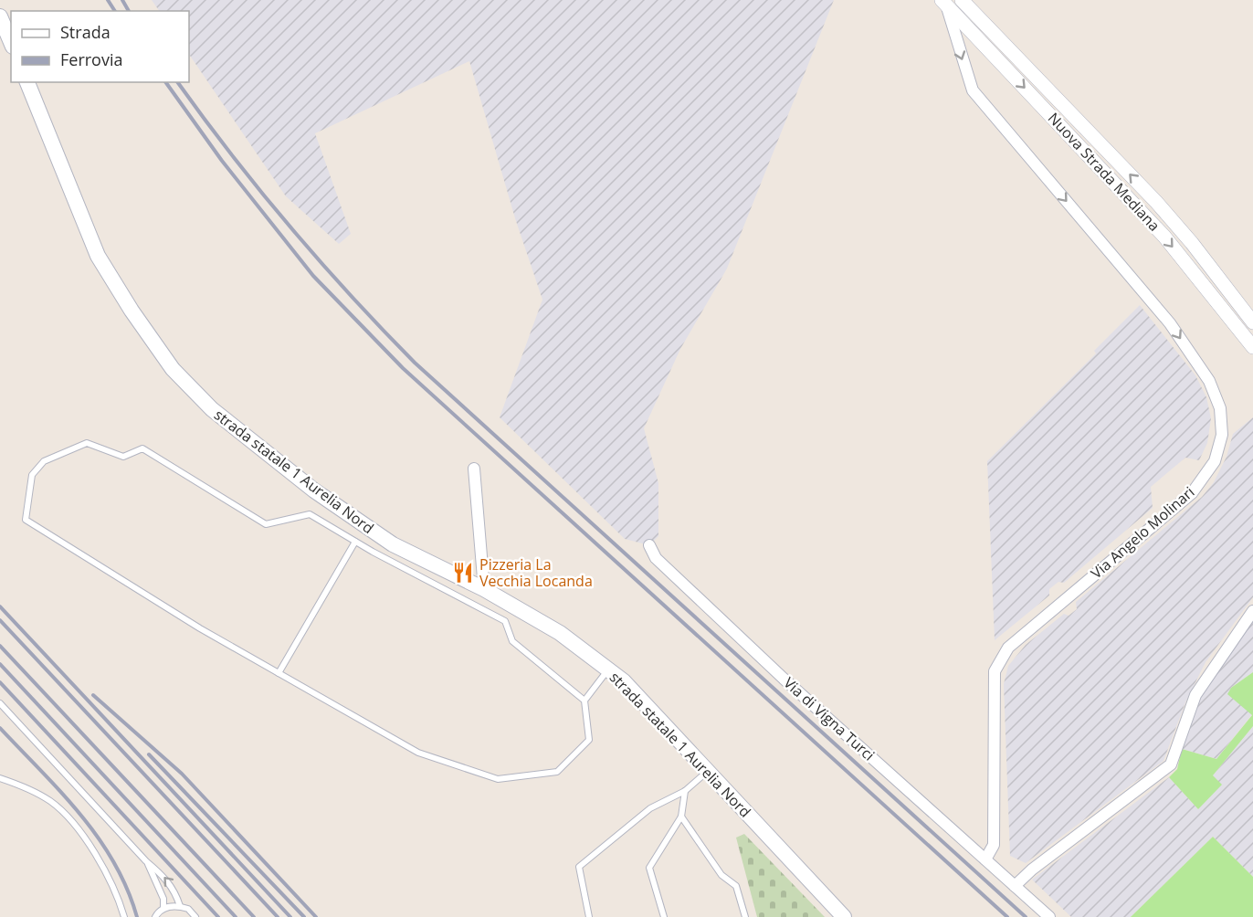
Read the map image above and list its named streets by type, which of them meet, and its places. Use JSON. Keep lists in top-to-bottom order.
{
  "streets": {
    "main road": ["strada statale 1 Aurelia Nord"],
    "street": ["Nuova Strada Mediana", "Via Angelo Molinari", "Via di Vigna Turci"]
  },
  "crossings": [
    ["Nuova Strada Mediana", "Via Angelo Molinari"],
    ["Via Angelo Molinari", "Via di Vigna Turci"]
  ],
  "one_way": ["Via Angelo Molinari"],
  "places": {
    "restaurant": ["Pizzeria La Vecchia Locanda"]
  },
  "legend": ["Strada", "Ferrovia"]
}
